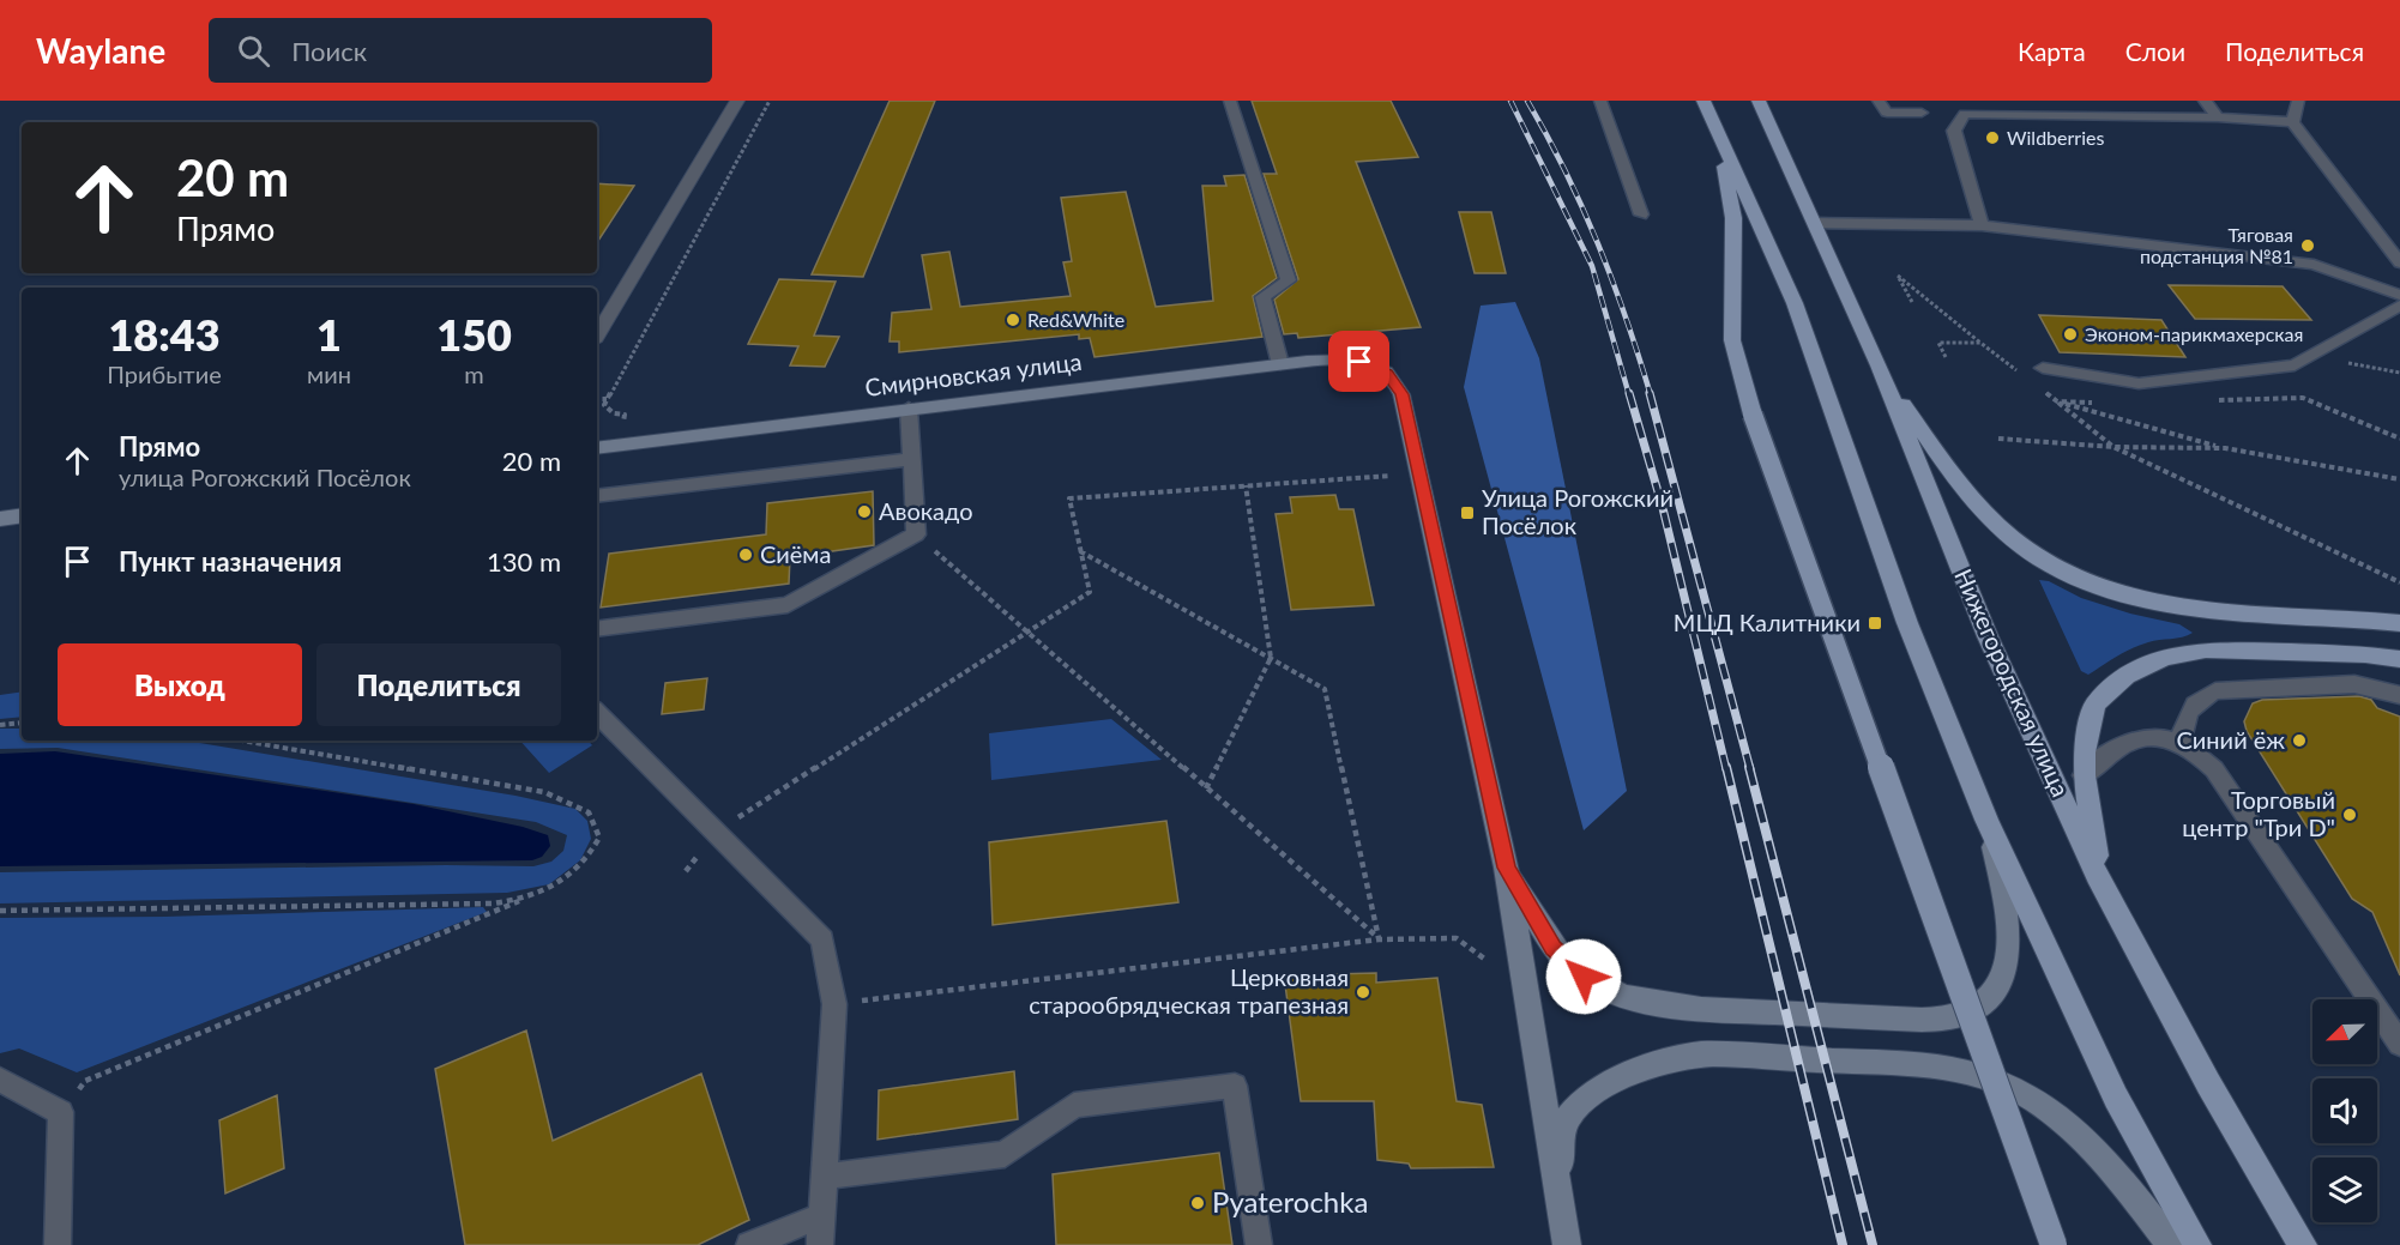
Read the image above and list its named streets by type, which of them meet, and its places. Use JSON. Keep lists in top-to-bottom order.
{
  "streets": {
    "main road": ["Нижегородская улица"],
    "street": ["Смирновская улица"]
  },
  "places": {
    "other": [
      "Wildberries",
      "Тяговая подстанция №81",
      "Red&White",
      "Эконом-парикмахерская",
      "Авокадо",
      "Сиёма",
      "Синий ёж",
      "Торговый центр \"Три D\"",
      "Церковная старообрядческая трапезная",
      "Pyaterochka"
    ],
    "transit": ["Улица Рогожский Посёлок", "МЦД Калитники"]
  },
  "north": "bottom left",
  "page": {
    "header": "Waylane",
    "search": "Поиск",
    "nav": ["Карта", "Слои", "Поделиться"],
    "turn": ["20 m", "Прямо"],
    "eta": [
      "18:43",
      "Прибытие",
      "1",
      "мин",
      "150",
      "m"
    ],
    "list": [
      {
        "name": "Прямо",
        "note": "улица Рогожский Посёлок",
        "value": "20 m"
      },
      {
        "name": "Пункт назначения",
        "value": "130 m"
      }
    ],
    "buttons": ["Выход", "Поделиться"]
  }
}
